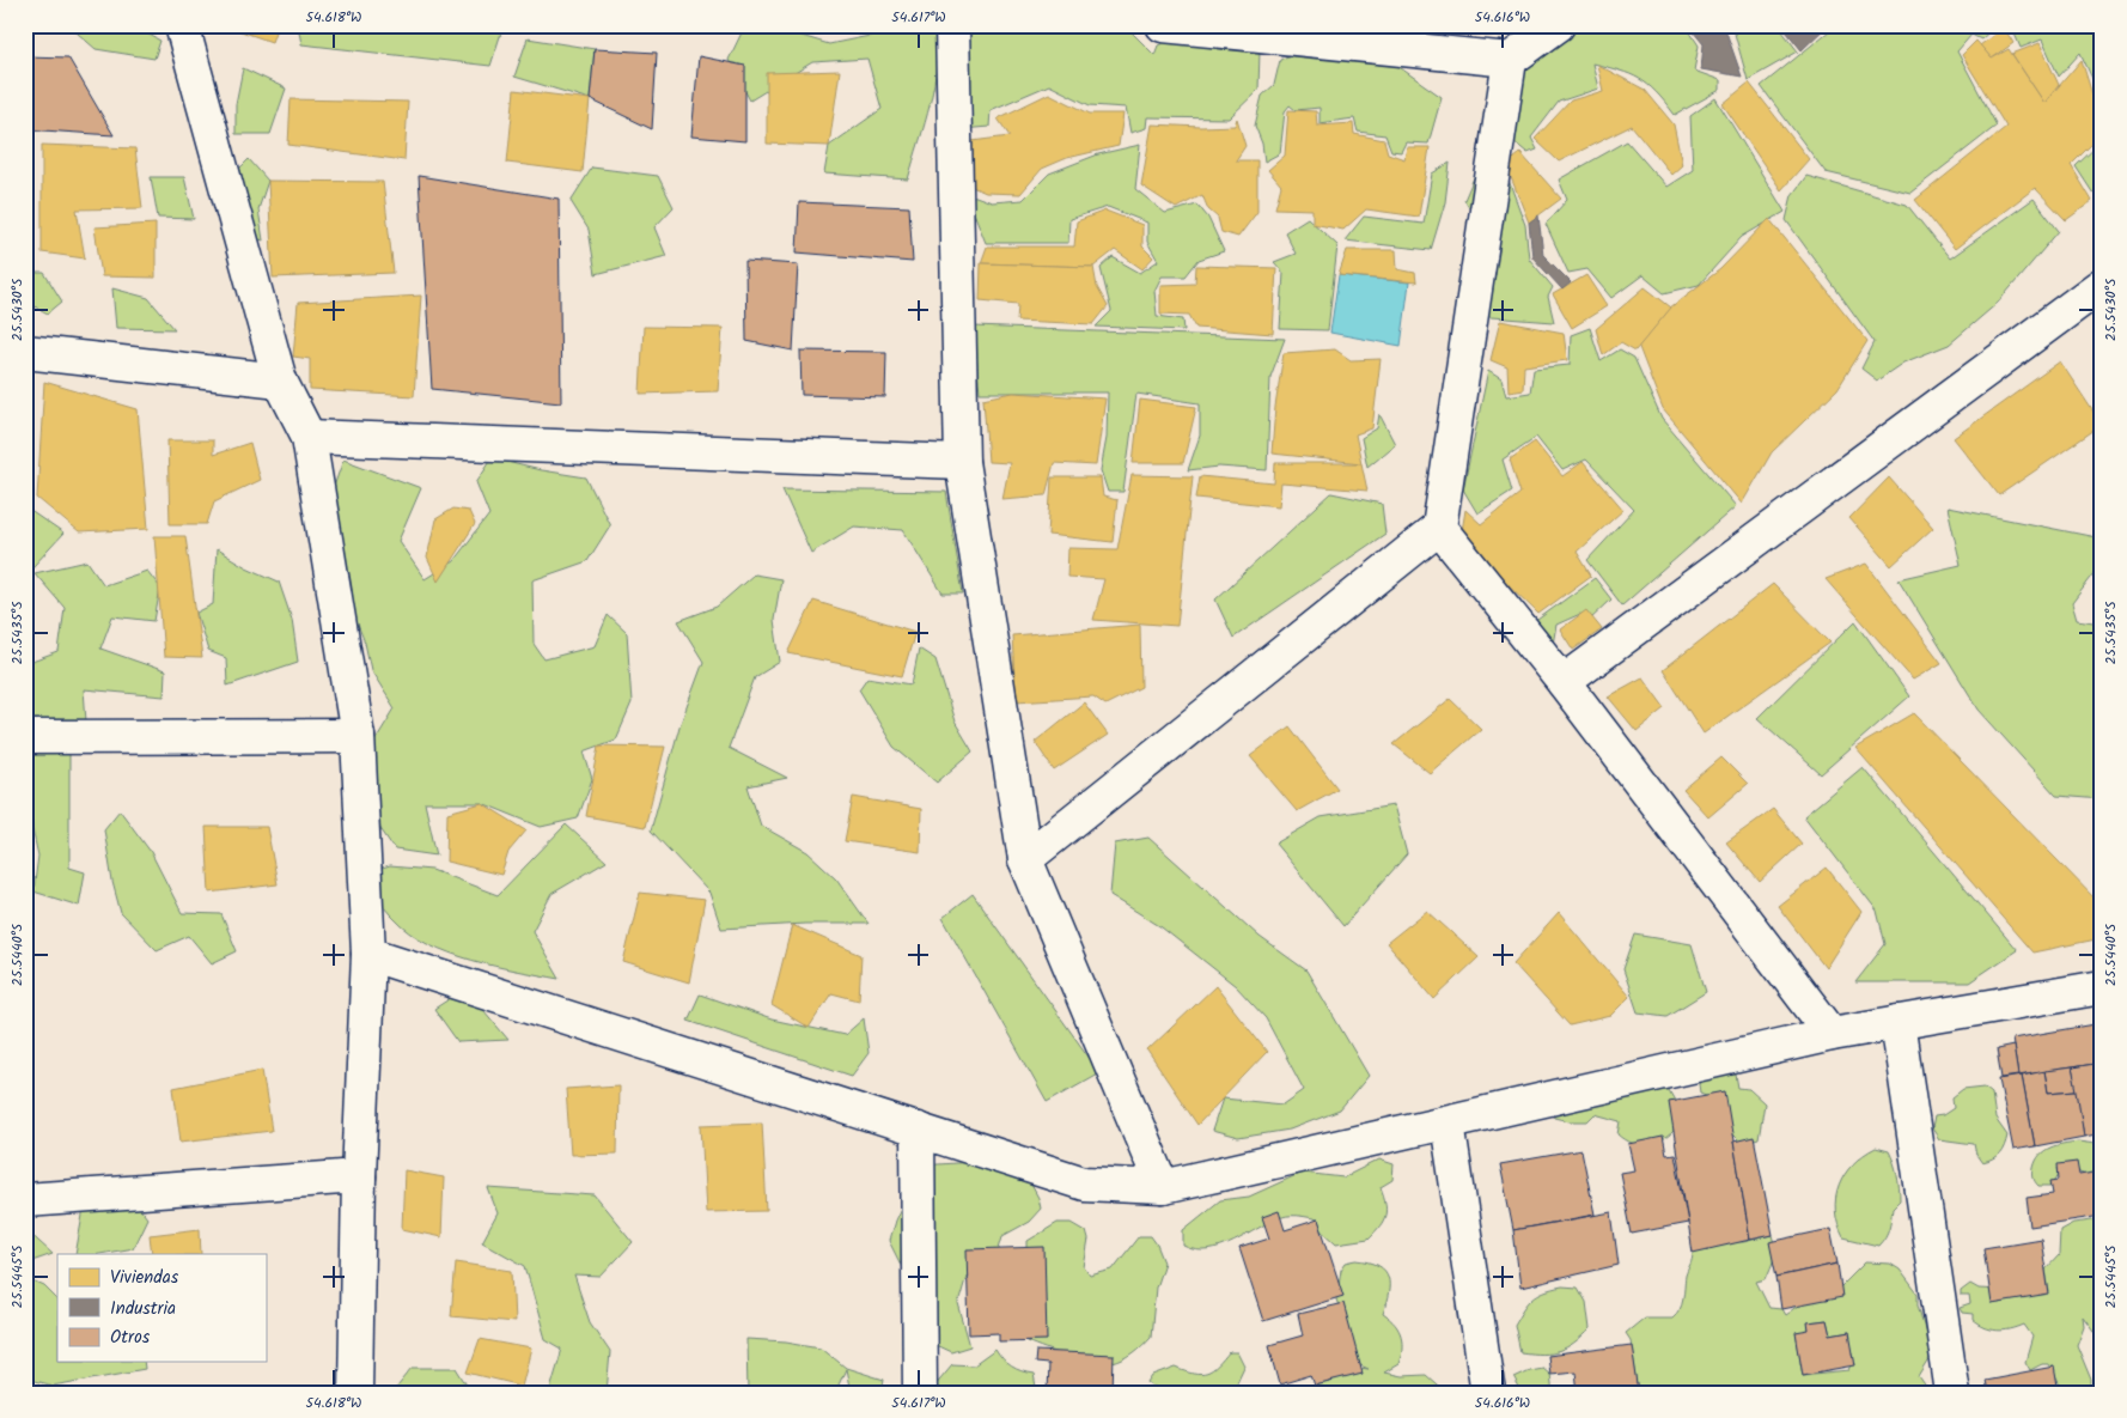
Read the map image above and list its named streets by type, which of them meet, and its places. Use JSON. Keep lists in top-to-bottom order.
{
  "legend": ["Viviendas", "Industria", "Otros"],
  "coordinates": [
    "54.618°W",
    "54.617°W",
    "54.616°W",
    "25.5430°S",
    "25.5435°S",
    "25.5440°S",
    "25.5445°S"
  ]
}
